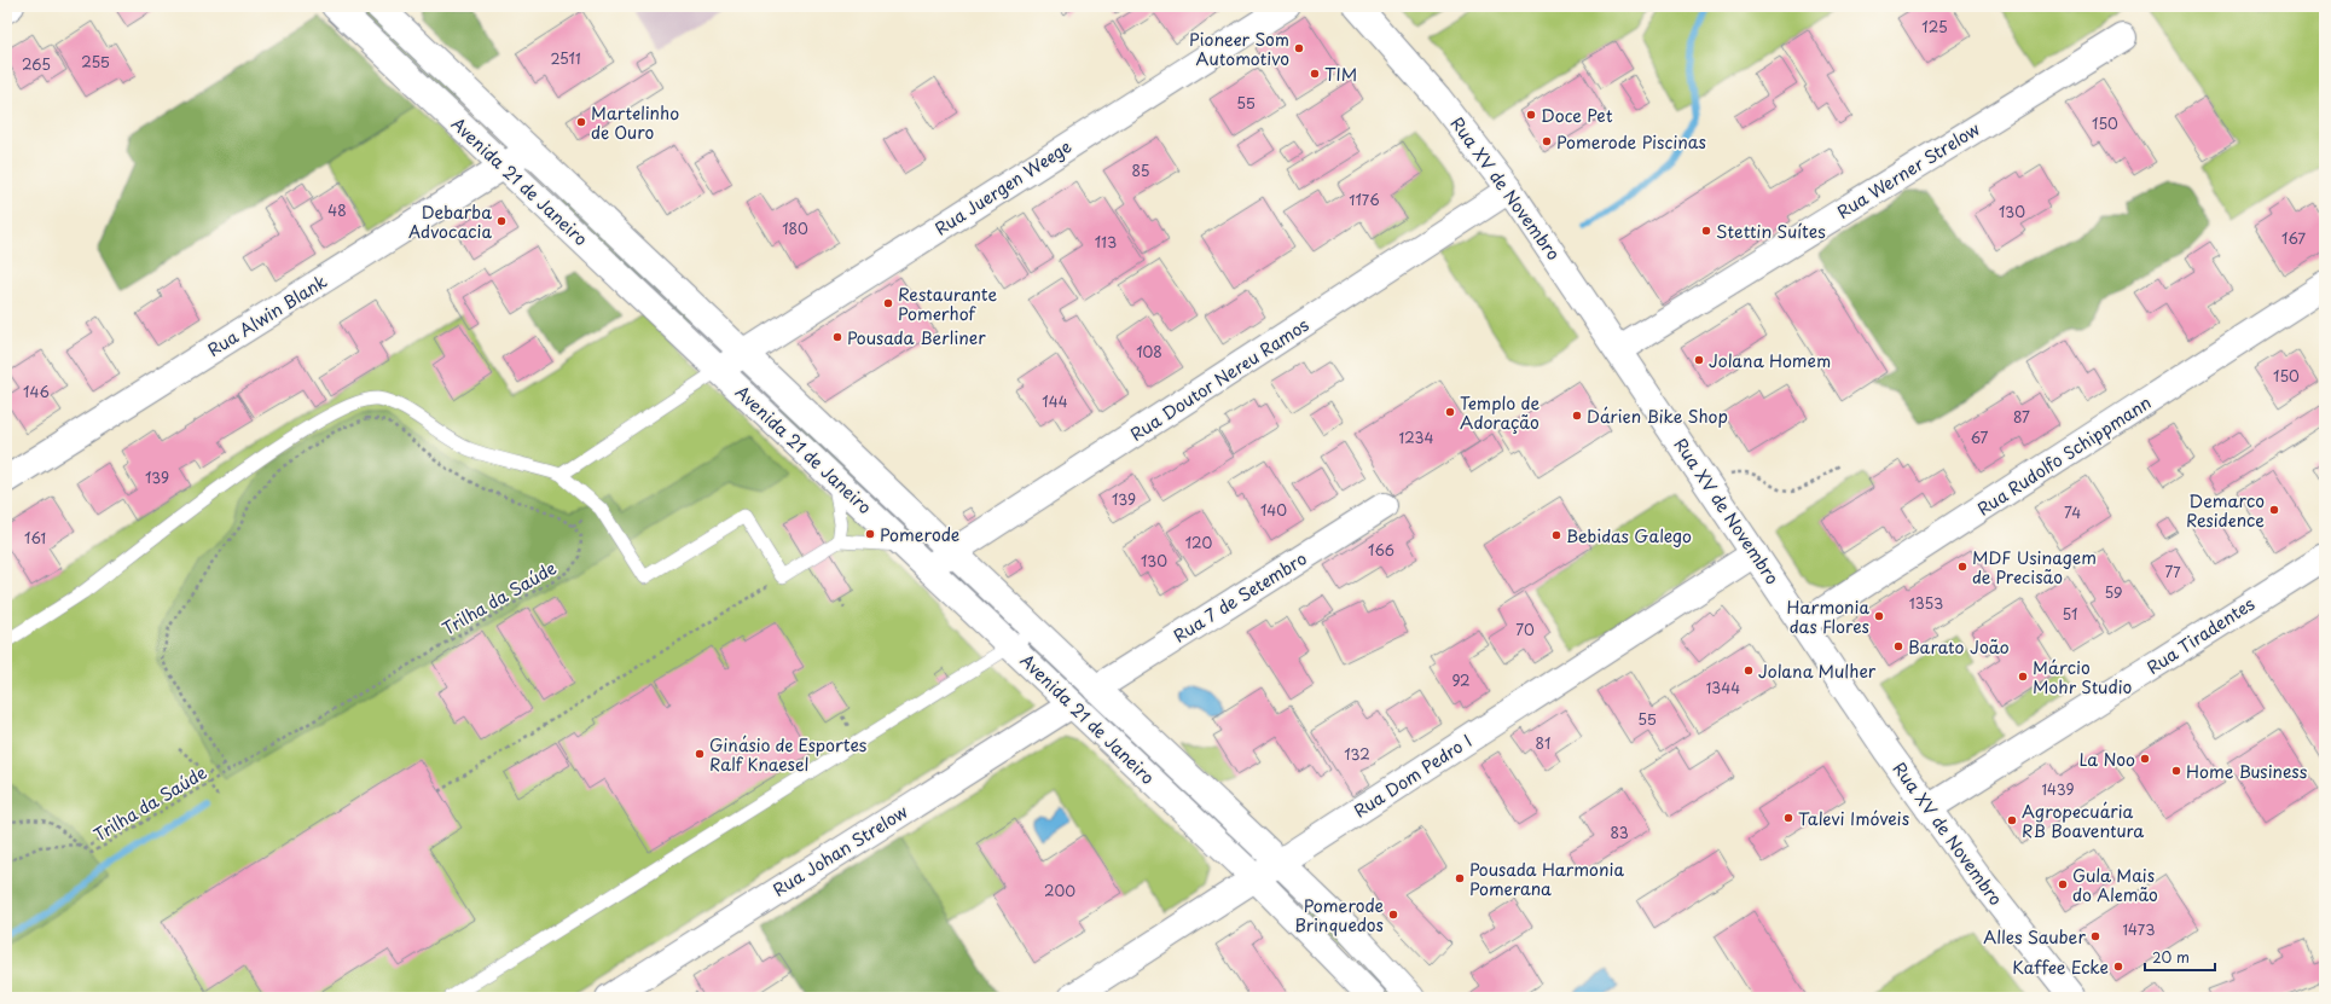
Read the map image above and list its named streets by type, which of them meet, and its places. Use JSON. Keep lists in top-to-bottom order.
{
  "streets": {
    "street": [
      "Rua Werner Strelow",
      "Avenida 21 de Janeiro",
      "Rua Juergen Weege",
      "Rua XV de Novembro",
      "Rua Alwin Blank",
      "Rua Doutor Nereu Ramos",
      "Rua Rudolfo Schippmann",
      "Rua 7 de Setembro",
      "Rua Tiradentes",
      "Rua Dom Pedro I",
      "Rua Johan Strelow"
    ],
    "path": ["Trilha da Saúde"]
  },
  "crossings": [
    ["Rua Werner Strelow", "Rua XV de Novembro"],
    ["Avenida 21 de Janeiro", "Rua Juergen Weege"],
    ["Avenida 21 de Janeiro", "Rua Alwin Blank"],
    ["Avenida 21 de Janeiro", "Rua Doutor Nereu Ramos"],
    ["Avenida 21 de Janeiro", "Rua 7 de Setembro"],
    ["Avenida 21 de Janeiro", "Rua Dom Pedro I"],
    ["Avenida 21 de Janeiro", "Rua Johan Strelow"],
    ["Rua XV de Novembro", "Rua Doutor Nereu Ramos"],
    ["Rua XV de Novembro", "Rua Rudolfo Schippmann"],
    ["Rua XV de Novembro", "Rua Tiradentes"],
    ["Rua XV de Novembro", "Rua Dom Pedro I"],
    ["Rua 7 de Setembro", "Rua Johan Strelow"]
  ],
  "places": [
    "Pioneer Som Automotivo",
    "TIM",
    "Doce Pet",
    "Martelinho de Ouro",
    "Pomerode Piscinas",
    "Debarba Advocacia",
    "Stettin Suítes",
    "Restaurante Pomerhof",
    "Pousada Berliner",
    "Jolana Homem",
    "Templo de Adoração",
    "Dárien Bike Shop",
    "Demarco Residence",
    "Pomerode",
    "Bebidas Galego",
    "MDF Usinagem de Precisão",
    "Harmonia das Flores",
    "Barato João",
    "Jolana Mulher",
    "Márcio Mohr Studio",
    "Ginásio de Esportes Ralf Knaesel",
    "La Noo",
    "Home Business",
    "Talevi Imóveis",
    "Agropecuária RB Boaventura",
    "Pousada Harmonia Pomerana",
    "Gula Mais do Alemão",
    "Pomerode Brinquedos",
    "Alles Sauber",
    "Kaffee Ecke"
  ],
  "house_numbers": [
    "125",
    "2511",
    "255",
    "265",
    "55",
    "150",
    "85",
    "1176",
    "48",
    "130",
    "180",
    "167",
    "113",
    "108",
    "150",
    "146",
    "144",
    "87",
    "1234",
    "67",
    "139",
    "139",
    "140",
    "74",
    "161",
    "120",
    "166",
    "130",
    "77",
    "59",
    "1353",
    "51",
    "70",
    "92",
    "1344",
    "55",
    "81",
    "132",
    "1439",
    "83",
    "200",
    "1473"
  ],
  "scale_bar": "20 m"
}
